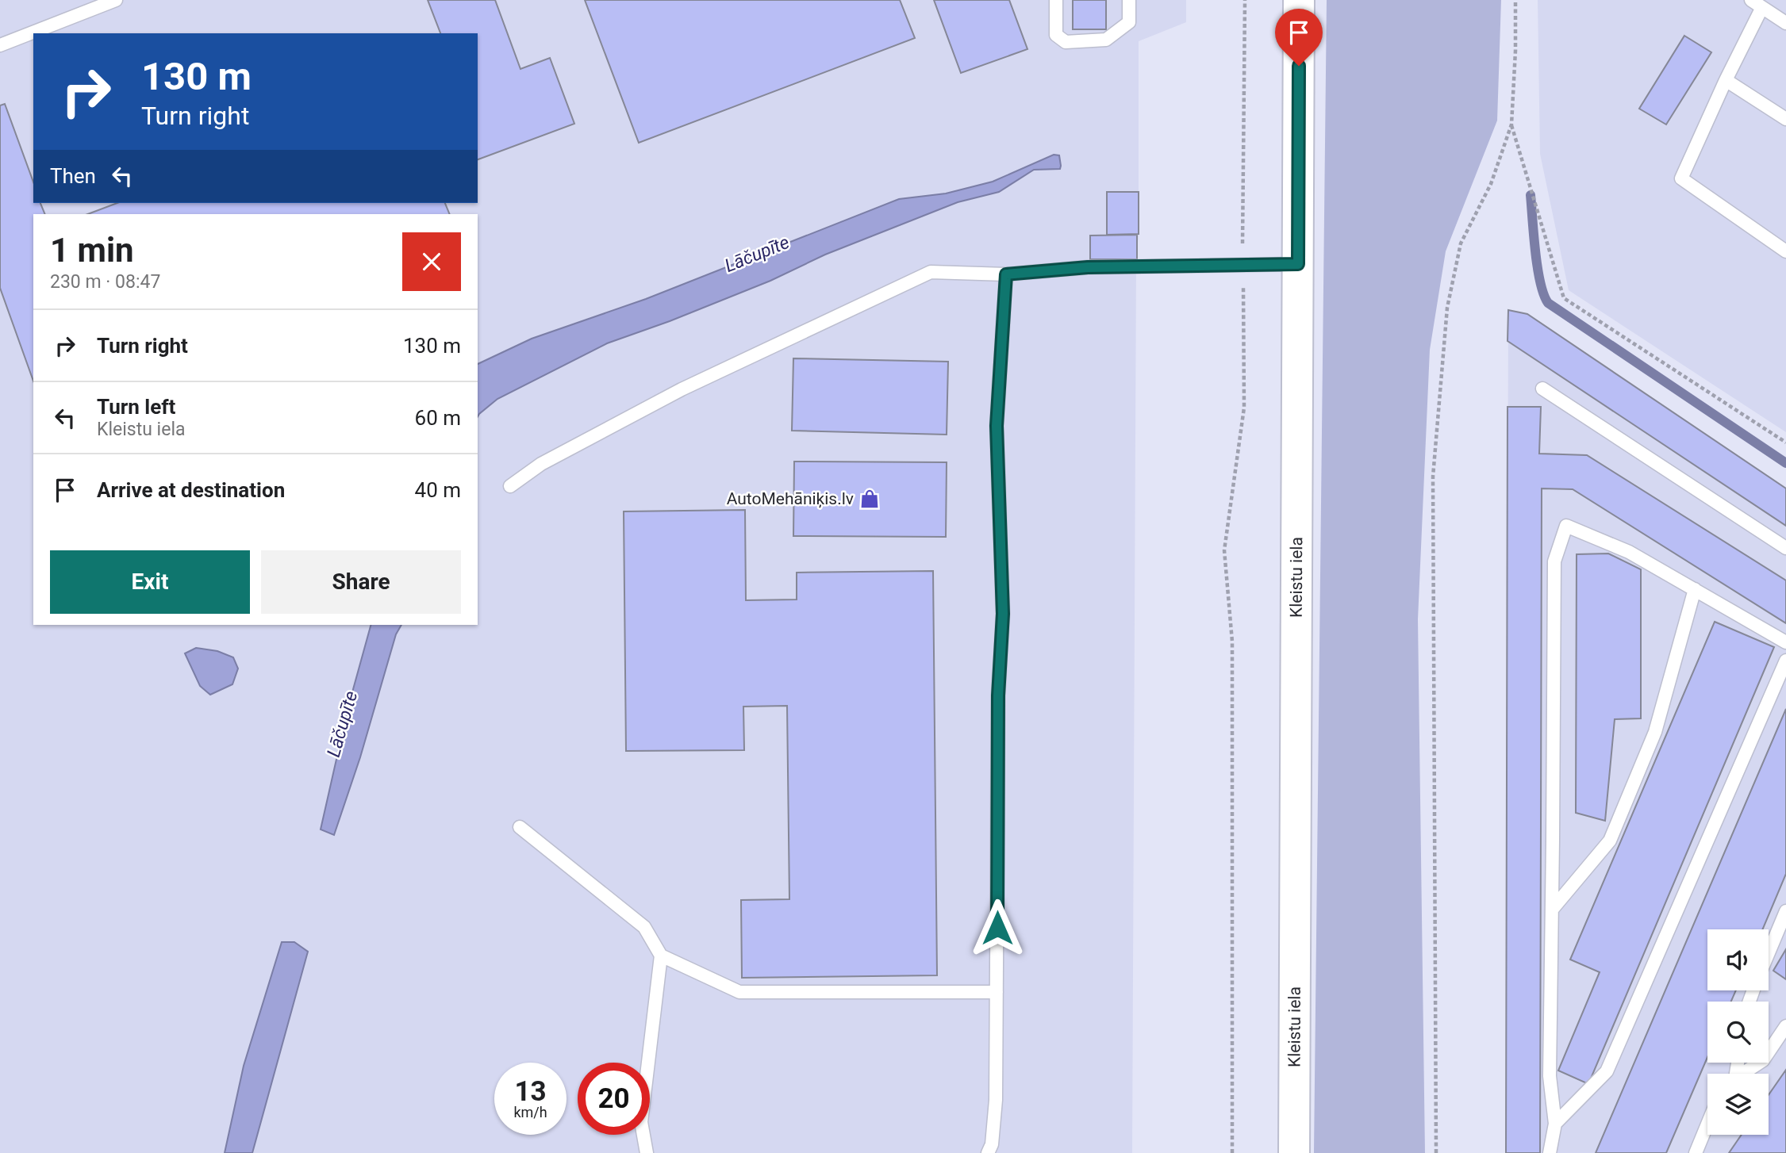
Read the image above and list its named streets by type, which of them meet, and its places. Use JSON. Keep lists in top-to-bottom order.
{
  "streets": {
    "main road": ["Kleistu iela"]
  },
  "water": ["Lāčupīte"],
  "places": {
    "shop": ["AutoMehāniķis.lv"]
  },
  "page": {
    "turn": ["130 m", "Turn right"],
    "then": "Then",
    "heading": ["1 min", "230 m · 08:47"],
    "list": [
      {
        "name": "Turn right",
        "value": "130 m"
      },
      {
        "name": "Turn left",
        "note": "Kleistu iela",
        "value": "60 m"
      },
      {
        "name": "Arrive at destination",
        "value": "40 m"
      }
    ],
    "buttons": ["Exit", "Share"],
    "speed": "13 km/h",
    "limit": "20"
  }
}
